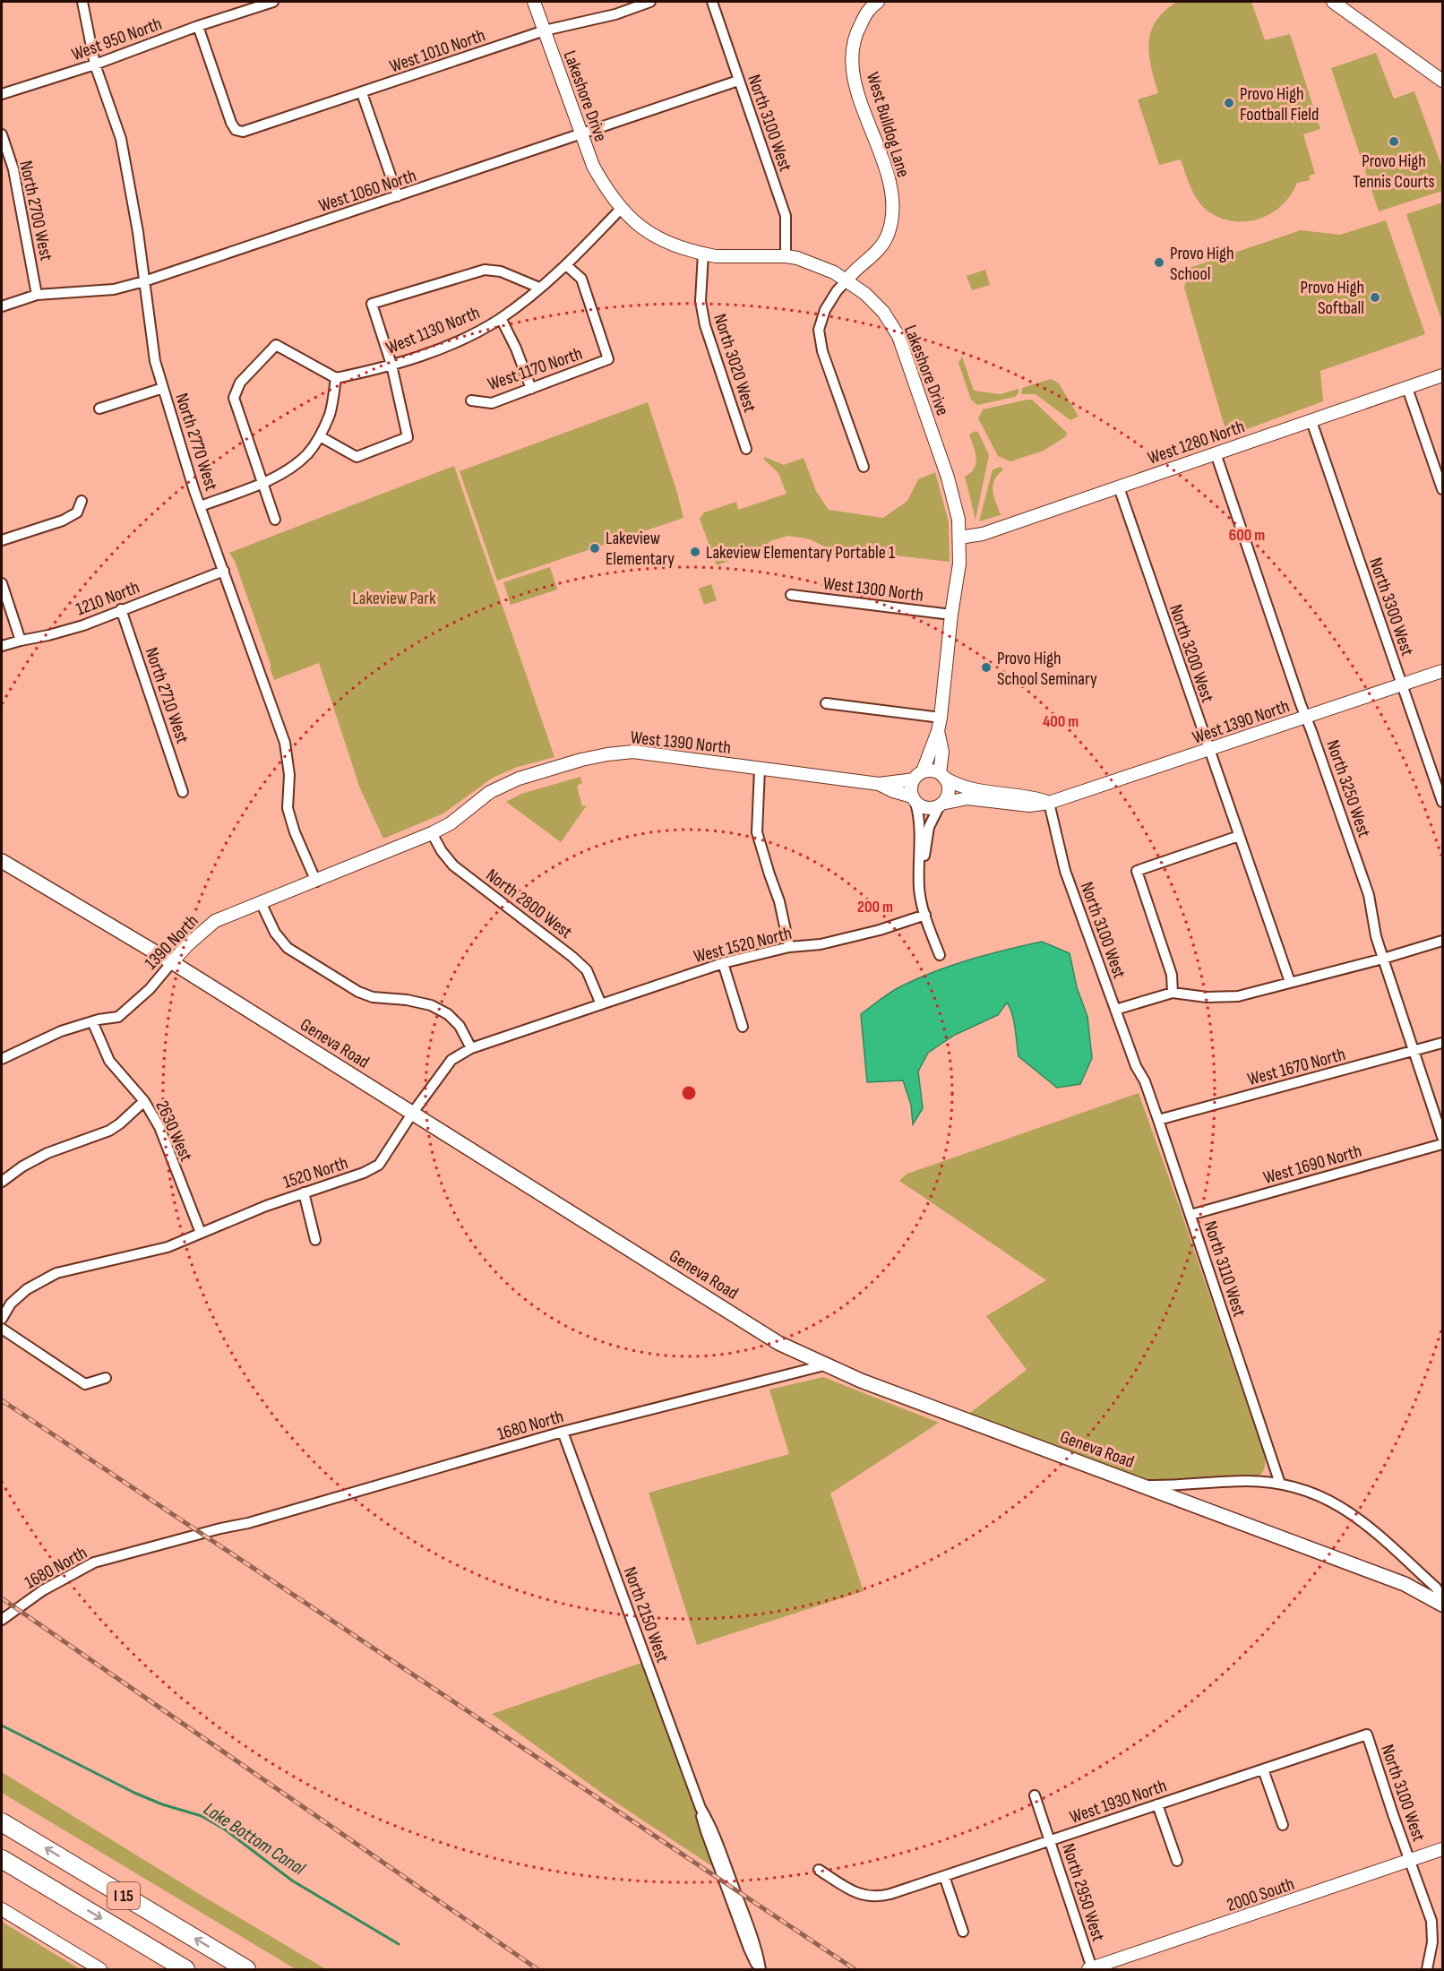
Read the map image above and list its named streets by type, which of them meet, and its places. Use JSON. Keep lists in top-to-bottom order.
{
  "streets": {
    "highway": ["I 15"],
    "main road": ["Geneva Road"],
    "street": [
      "West 950 North",
      "West 1010 North",
      "Lakeshore Drive",
      "North 3100 West",
      "West Bulldog Lane",
      "West 1060 North",
      "North 2700 West",
      "West 1130 North",
      "North 3020 West",
      "West 1170 North",
      "North 2770 West",
      "West 1280 North",
      "West 1300 North",
      "1210 North",
      "North 3300 West",
      "North 3200 West",
      "North 2710 West",
      "West 1390 North",
      "North 3250 West",
      "North 2800 West",
      "1390 North",
      "West 1520 North",
      "West 1670 North",
      "2630 West",
      "West 1690 North",
      "1520 North",
      "North 3110 West",
      "1680 North",
      "North 2150 West",
      "West 1930 North",
      "North 2950 West",
      "2000 South"
    ]
  },
  "crossings": [
    ["West 950 North", "West 1010 North"],
    ["West 950 North", "North 2770 West"],
    ["West 1010 North", "Lakeshore Drive"],
    ["Lakeshore Drive", "North 3100 West"],
    ["Lakeshore Drive", "West Bulldog Lane"],
    ["Lakeshore Drive", "West 1060 North"],
    ["Lakeshore Drive", "West 1130 North"],
    ["Lakeshore Drive", "North 3020 West"],
    ["Lakeshore Drive", "West 1280 North"],
    ["Lakeshore Drive", "West 1300 North"],
    ["Lakeshore Drive", "West 1390 North"],
    ["North 3100 West", "West 1060 North"],
    ["North 3100 West", "West 1390 North"],
    ["North 3100 West", "North 3110 West"],
    ["North 3100 West", "West 1930 North"],
    ["North 3100 West", "2000 South"],
    ["West 1060 North", "North 2700 West"],
    ["West 1060 North", "North 2770 West"],
    ["West 1130 North", "West 1170 North"],
    ["North 2770 West", "1210 North"],
    ["North 2770 West", "1390 North"],
    ["West 1280 North", "North 3300 West"],
    ["West 1280 North", "North 3200 West"],
    ["West 1280 North", "North 3250 West"],
    ["1210 North", "North 2710 West"],
    ["North 3300 West", "West 1390 North"],
    ["North 3200 West", "West 1390 North"],
    ["West 1390 North", "North 3250 West"],
    ["West 1390 North", "North 2800 West"],
    ["West 1390 North", "1390 North"],
    ["North 3250 West", "West 1670 North"],
    ["North 2800 West", "1390 North"],
    ["North 2800 West", "West 1520 North"],
    ["North 2800 West", "1520 North"],
    ["1390 North", "Geneva Road"],
    ["1390 North", "2630 West"],
    ["West 1520 North", "1520 North"],
    ["Geneva Road", "1520 North"],
    ["Geneva Road", "1680 North"],
    ["West 1670 North", "North 3110 West"],
    ["2630 West", "1520 North"],
    ["West 1690 North", "North 3110 West"],
    ["1680 North", "North 2150 West"],
    ["West 1930 North", "North 2950 West"],
    ["North 2950 West", "2000 South"]
  ],
  "water": ["Lake Bottom Canal"],
  "parks": ["Lakeview Park"],
  "places": [
    "Provo High Football Field",
    "Provo High Tennis Courts",
    "Provo High School",
    "Provo High Softball",
    "Lakeview Elementary",
    "Lakeview Elementary Portable 1",
    "Provo High School Seminary"
  ],
  "rings": ["600 m", "400 m", "200 m"]
}
